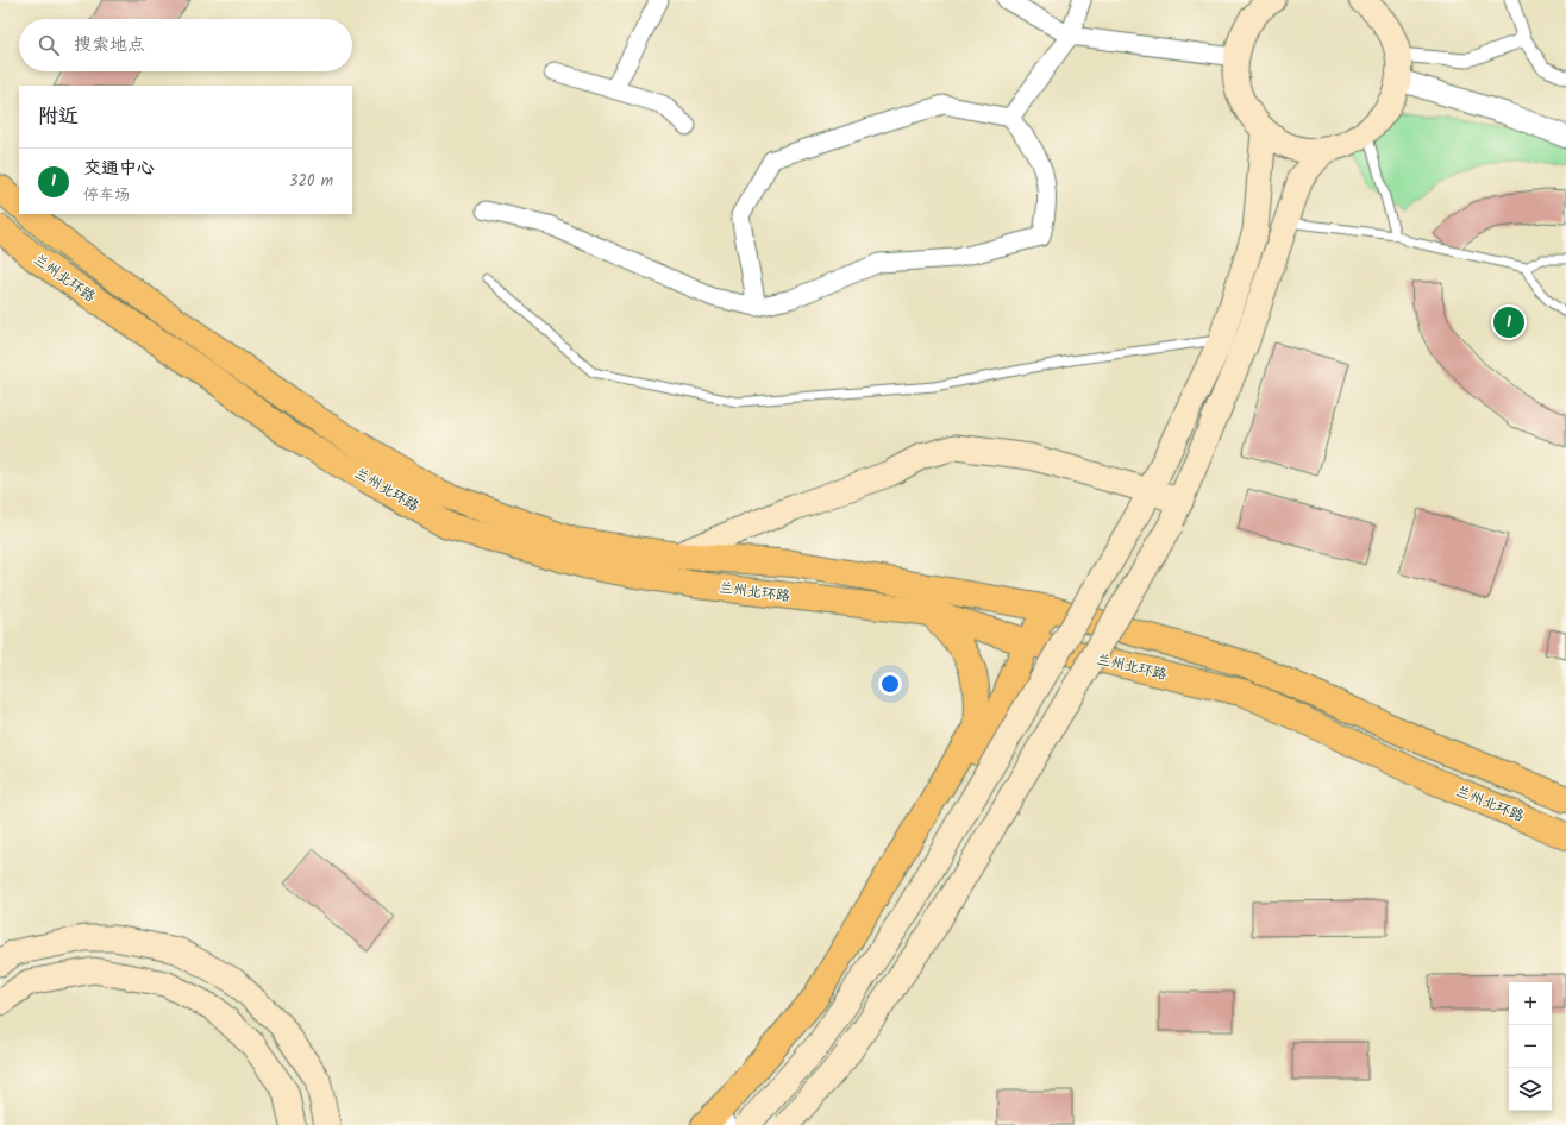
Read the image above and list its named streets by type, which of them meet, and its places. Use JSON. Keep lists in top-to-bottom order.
{
  "streets": {
    "main road": ["兰州北环路"]
  },
  "page": {
    "search": "搜索地点",
    "heading": "附近",
    "list": [
      {
        "mark": "1",
        "name": "交通中心",
        "note": "停车场",
        "value": "320 m"
      }
    ],
    "pins": "1",
    "map_buttons": ["+", "−"]
  }
}
